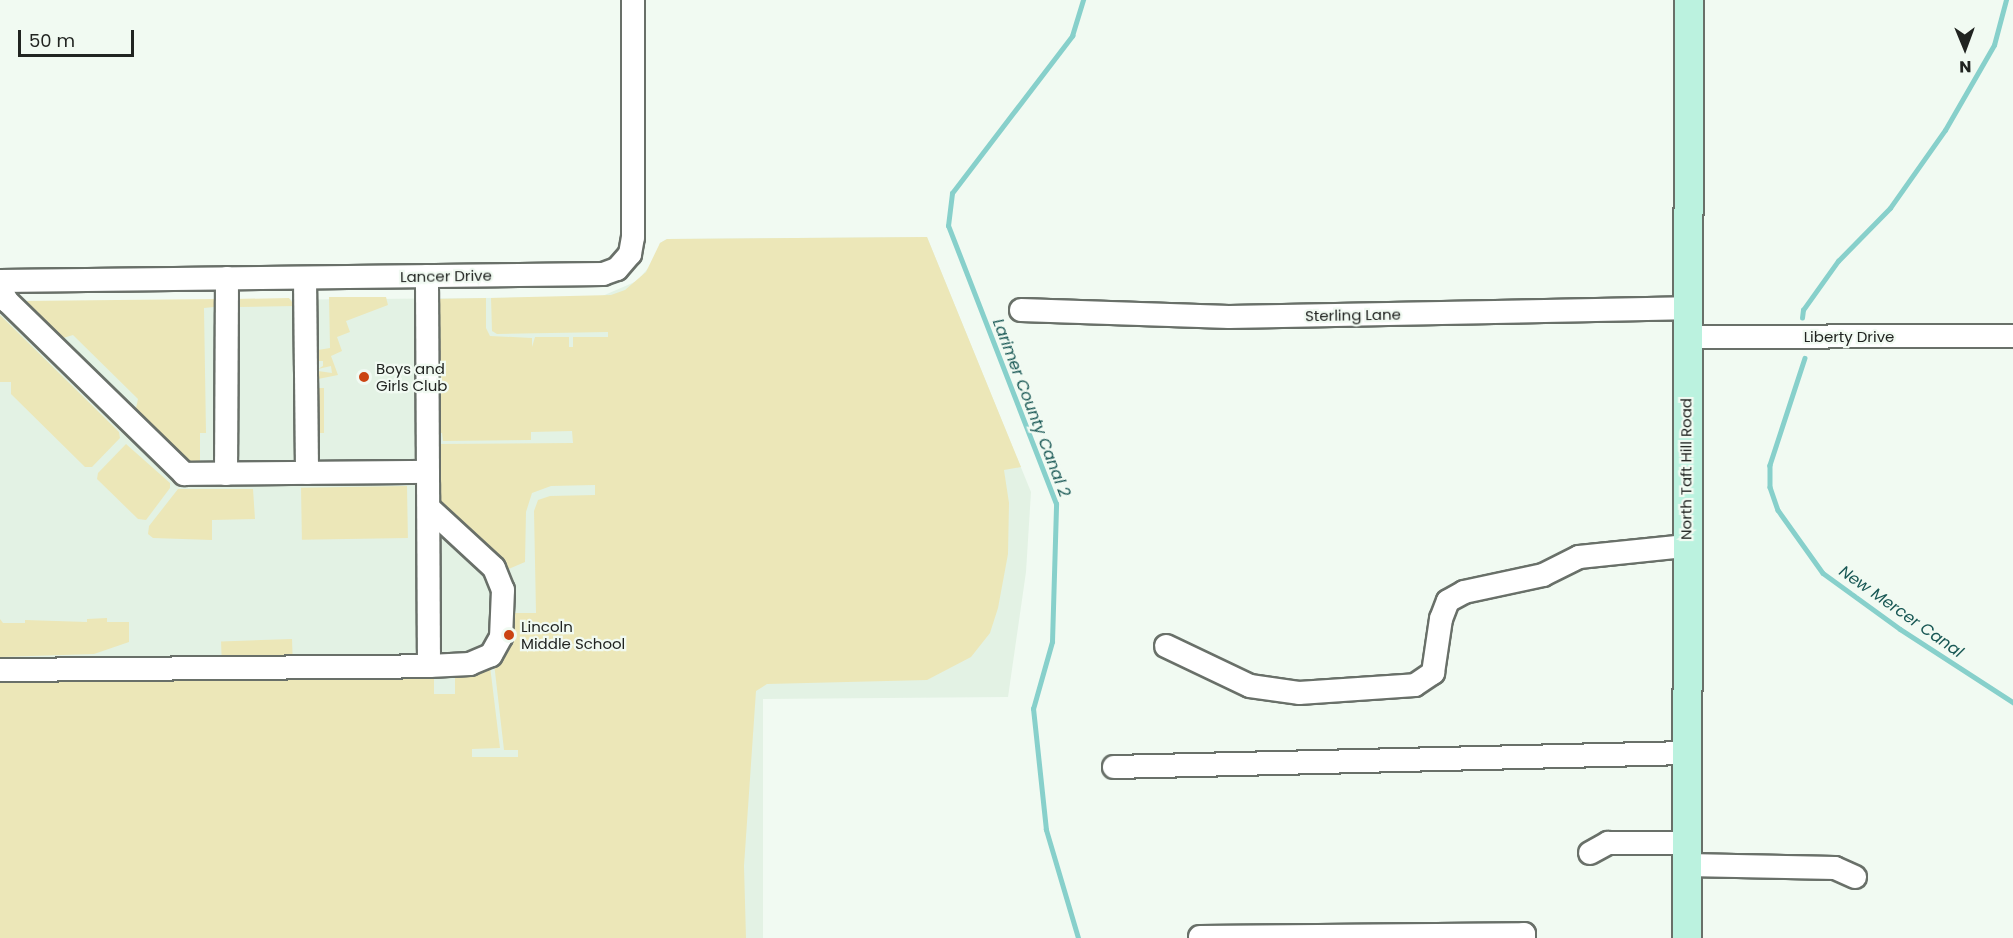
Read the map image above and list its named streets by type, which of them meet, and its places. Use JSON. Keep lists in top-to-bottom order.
{
  "streets": {
    "main road": ["North Taft Hill Road"],
    "street": ["Lancer Drive", "Sterling Lane", "Liberty Drive"]
  },
  "crossings": [
    ["Sterling Lane", "North Taft Hill Road"],
    ["Liberty Drive", "North Taft Hill Road"]
  ],
  "water": ["Larimer County Canal 2", "New Mercer Canal"],
  "places": ["Boys and Girls Club", "Lincoln Middle School"],
  "scale_bar": "50 m",
  "north": "bottom"
}
